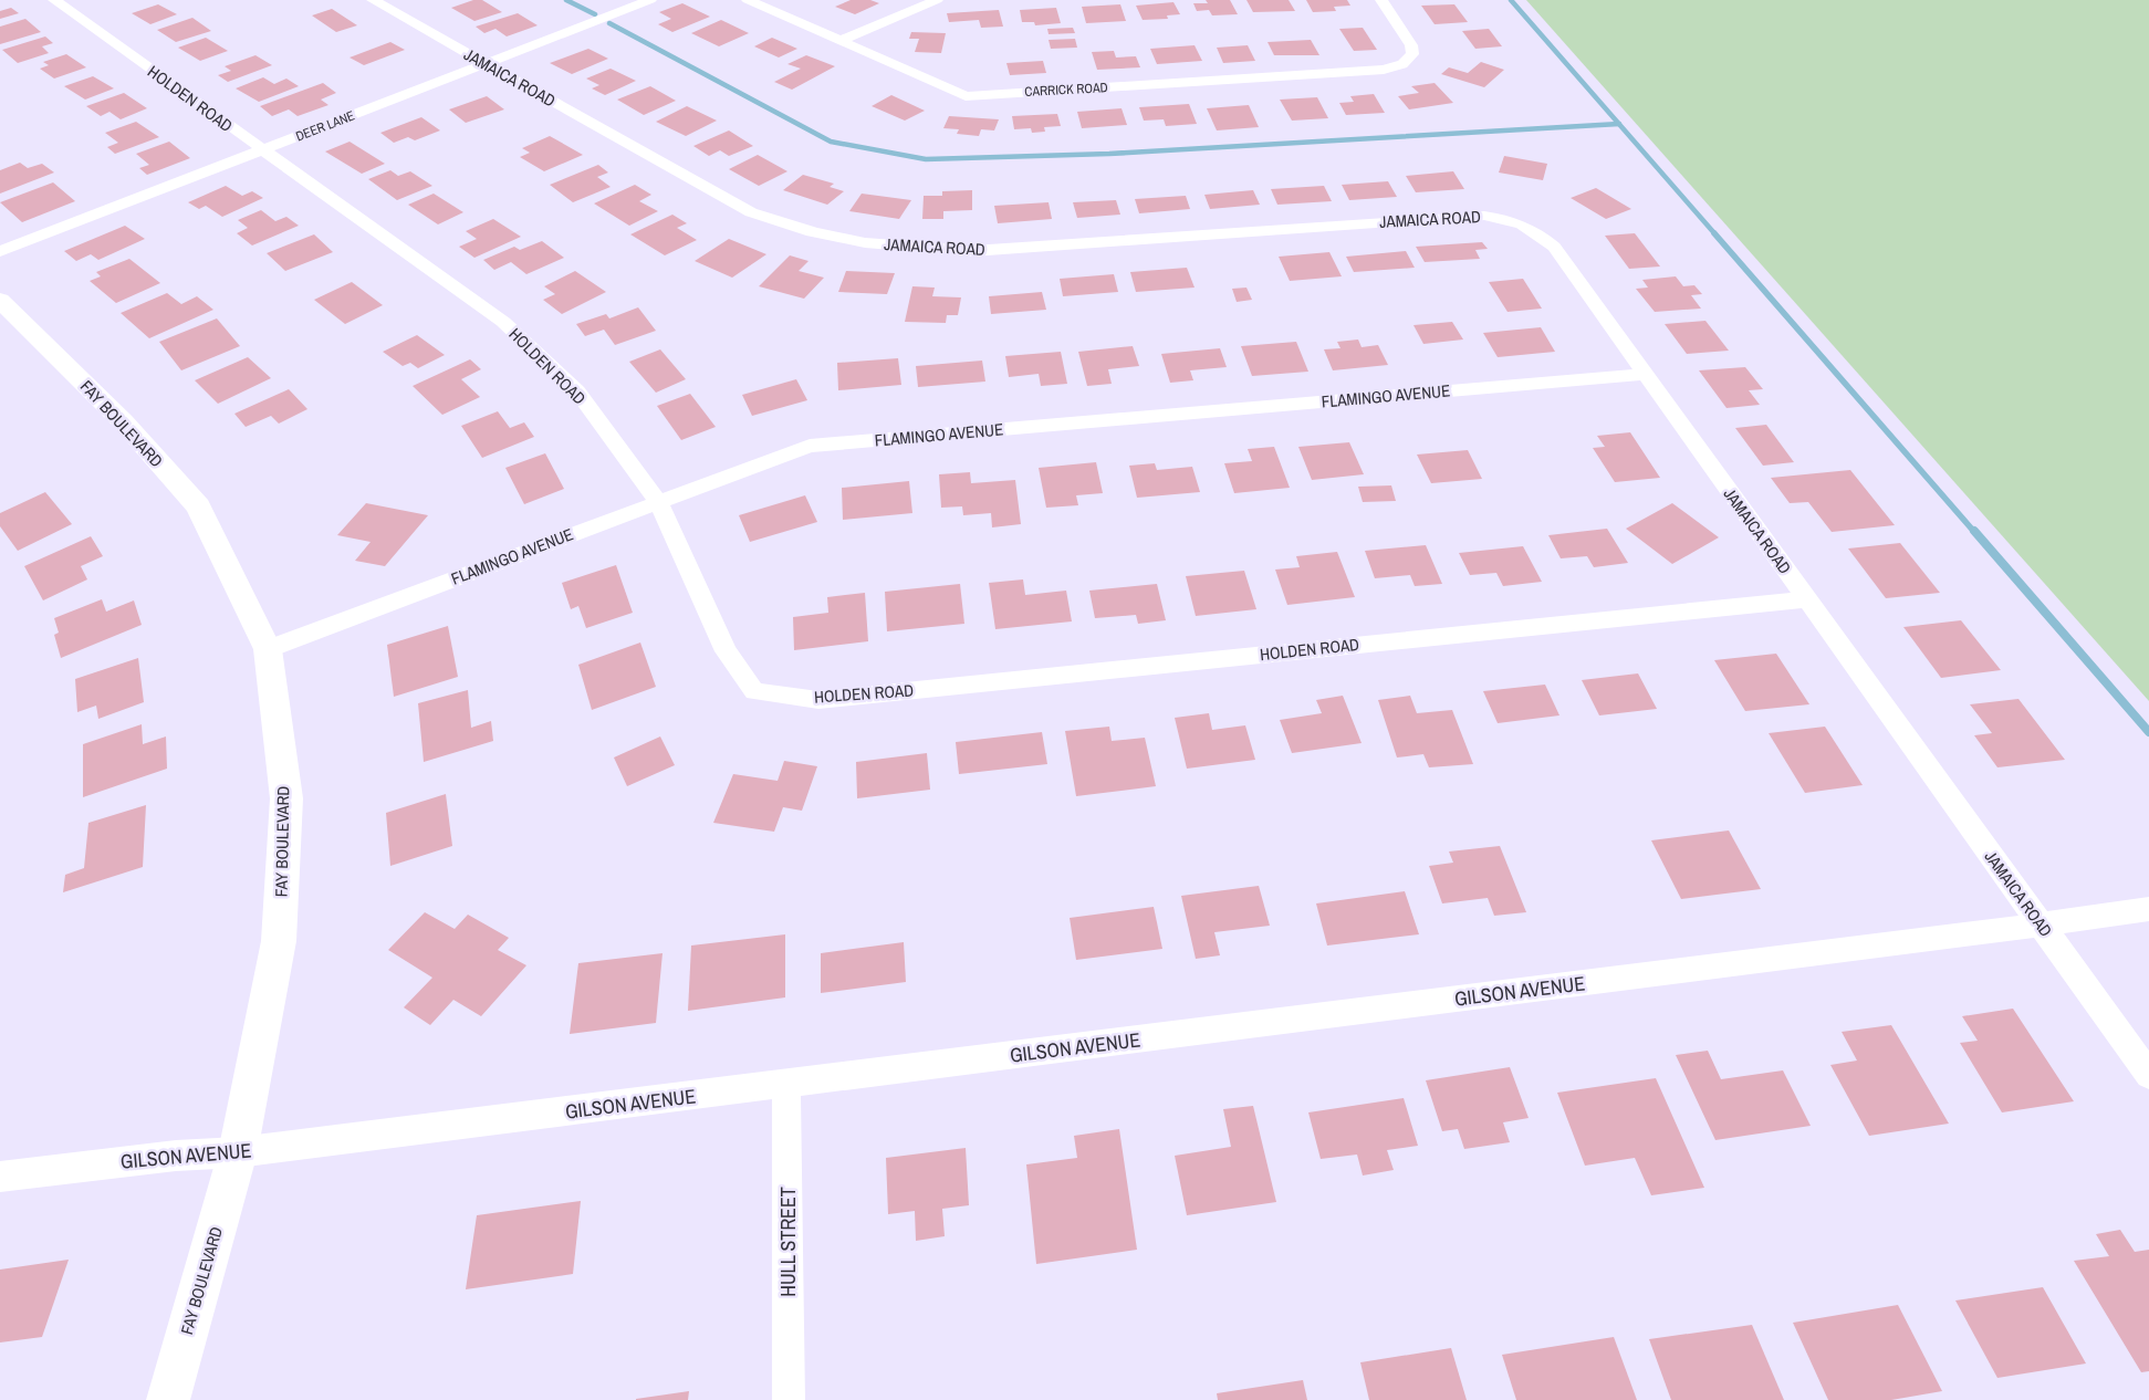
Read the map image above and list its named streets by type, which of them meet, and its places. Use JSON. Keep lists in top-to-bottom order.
{
  "streets": {
    "street": [
      "JAMAICA ROAD",
      "CARRICK ROAD",
      "HOLDEN ROAD",
      "DEER LANE",
      "FLAMINGO AVENUE",
      "FAY BOULEVARD",
      "GILSON AVENUE",
      "HULL STREET"
    ]
  },
  "crossings": [
    ["JAMAICA ROAD", "HOLDEN ROAD"],
    ["JAMAICA ROAD", "DEER LANE"],
    ["JAMAICA ROAD", "FLAMINGO AVENUE"],
    ["JAMAICA ROAD", "GILSON AVENUE"],
    ["HOLDEN ROAD", "DEER LANE"],
    ["HOLDEN ROAD", "FLAMINGO AVENUE"],
    ["FLAMINGO AVENUE", "FAY BOULEVARD"],
    ["FAY BOULEVARD", "GILSON AVENUE"],
    ["GILSON AVENUE", "HULL STREET"]
  ]
}
